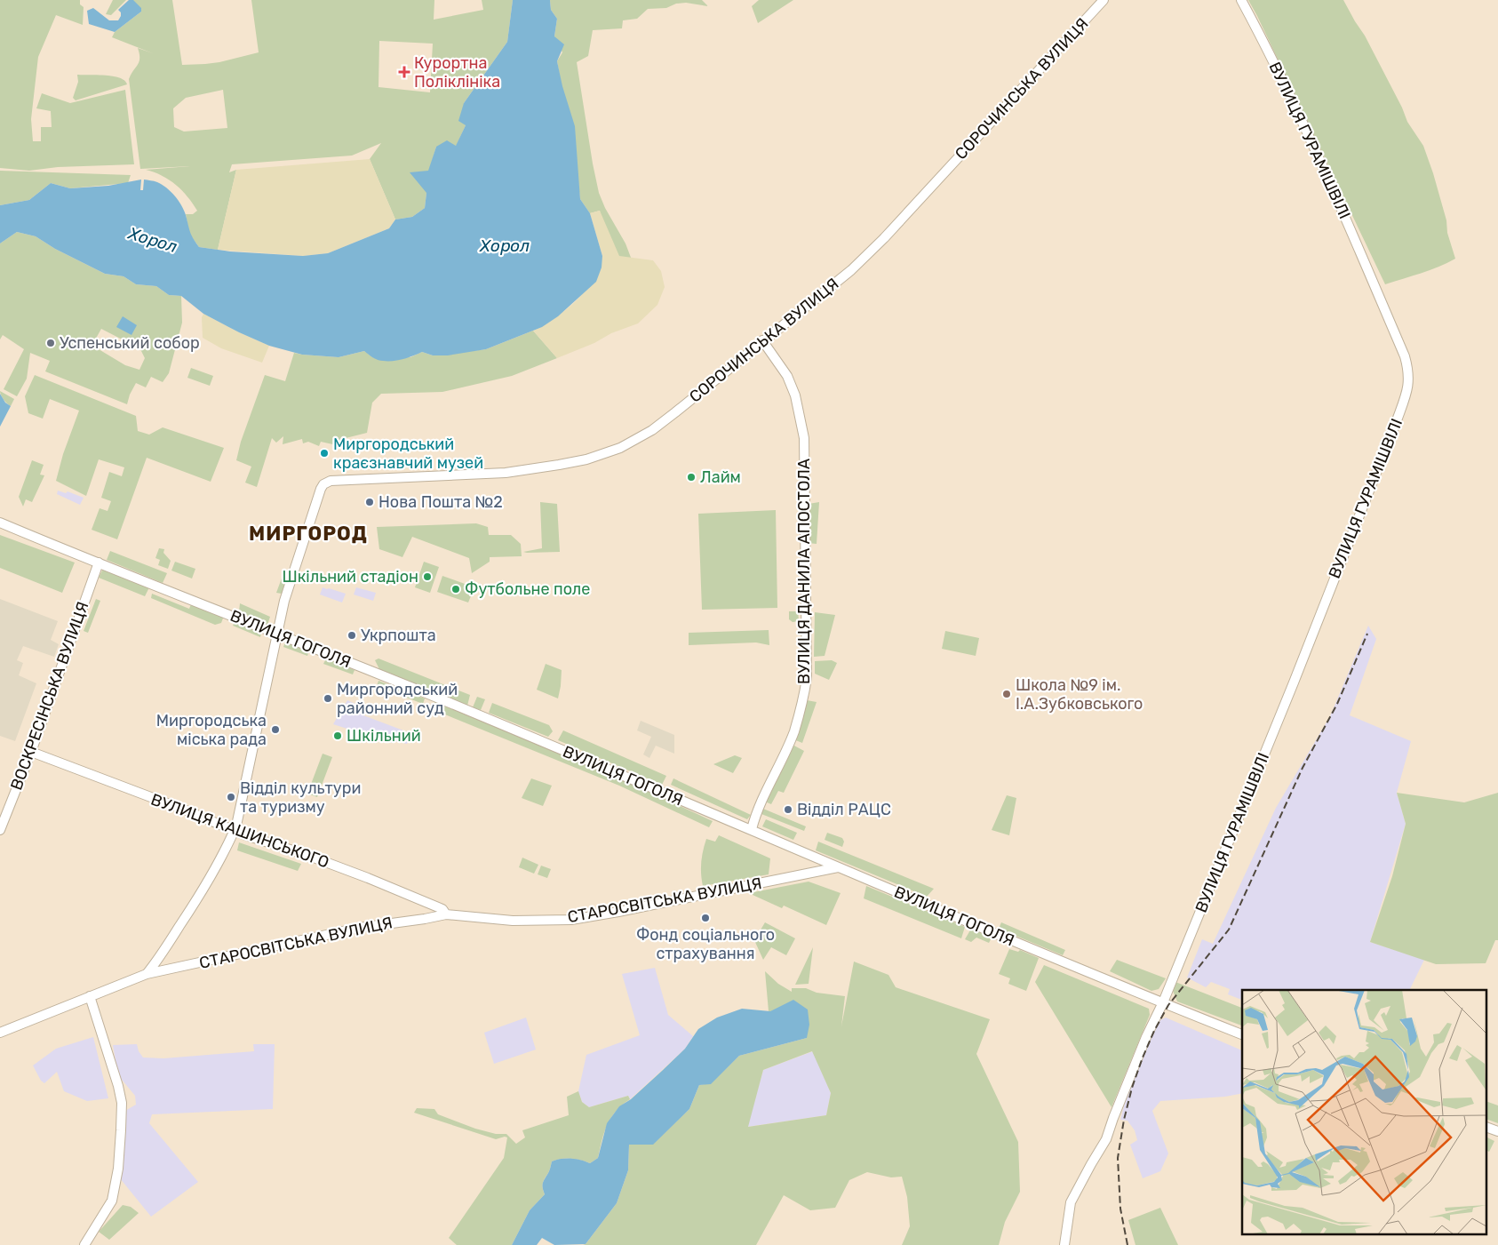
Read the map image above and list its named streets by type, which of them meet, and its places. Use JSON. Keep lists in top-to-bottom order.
{
  "streets": {
    "street": [
      "СОРОЧИНСЬКА ВУЛИЦЯ",
      "ВУЛИЦЯ ГУРАМІШВІЛІ",
      "ВУЛИЦЯ ДАНИЛА АПОСТОЛА",
      "ВУЛИЦЯ ГОГОЛЯ",
      "ВОСКРЕСІНСЬКА ВУЛИЦЯ",
      "ВУЛИЦЯ КАШИНСЬКОГО",
      "СТАРОСВІТСЬКА ВУЛИЦЯ"
    ]
  },
  "crossings": [
    ["СОРОЧИНСЬКА ВУЛИЦЯ", "ВУЛИЦЯ ДАНИЛА АПОСТОЛА"],
    ["СОРОЧИНСЬКА ВУЛИЦЯ", "ВУЛИЦЯ ГОГОЛЯ"],
    ["ВУЛИЦЯ ГУРАМІШВІЛІ", "ВУЛИЦЯ ГОГОЛЯ"],
    ["ВУЛИЦЯ ДАНИЛА АПОСТОЛА", "ВУЛИЦЯ ГОГОЛЯ"],
    ["ВУЛИЦЯ ГОГОЛЯ", "ВОСКРЕСІНСЬКА ВУЛИЦЯ"],
    ["ВУЛИЦЯ ГОГОЛЯ", "СТАРОСВІТСЬКА ВУЛИЦЯ"],
    ["ВОСКРЕСІНСЬКА ВУЛИЦЯ", "ВУЛИЦЯ КАШИНСЬКОГО"],
    ["ВУЛИЦЯ КАШИНСЬКОГО", "СТАРОСВІТСЬКА ВУЛИЦЯ"]
  ],
  "districts": ["МИРГОРОД"],
  "water": ["Хорол"],
  "places": {
    "health": ["Курортна Поліклініка"],
    "other": [
      "Успенський собор",
      "Миргородський краєзнавчий музей",
      "Лайм",
      "Нова Пошта №2",
      "Шкільний стадіон",
      "Футбольне поле",
      "Укрпошта",
      "Школа №9 ім. І.А.Зубковського",
      "Миргородський районний суд",
      "Миргородська міська рада",
      "Шкільний",
      "Відділ культури та туризму",
      "Відділ РАЦС",
      "Фонд соціального страхування"
    ]
  }
}
